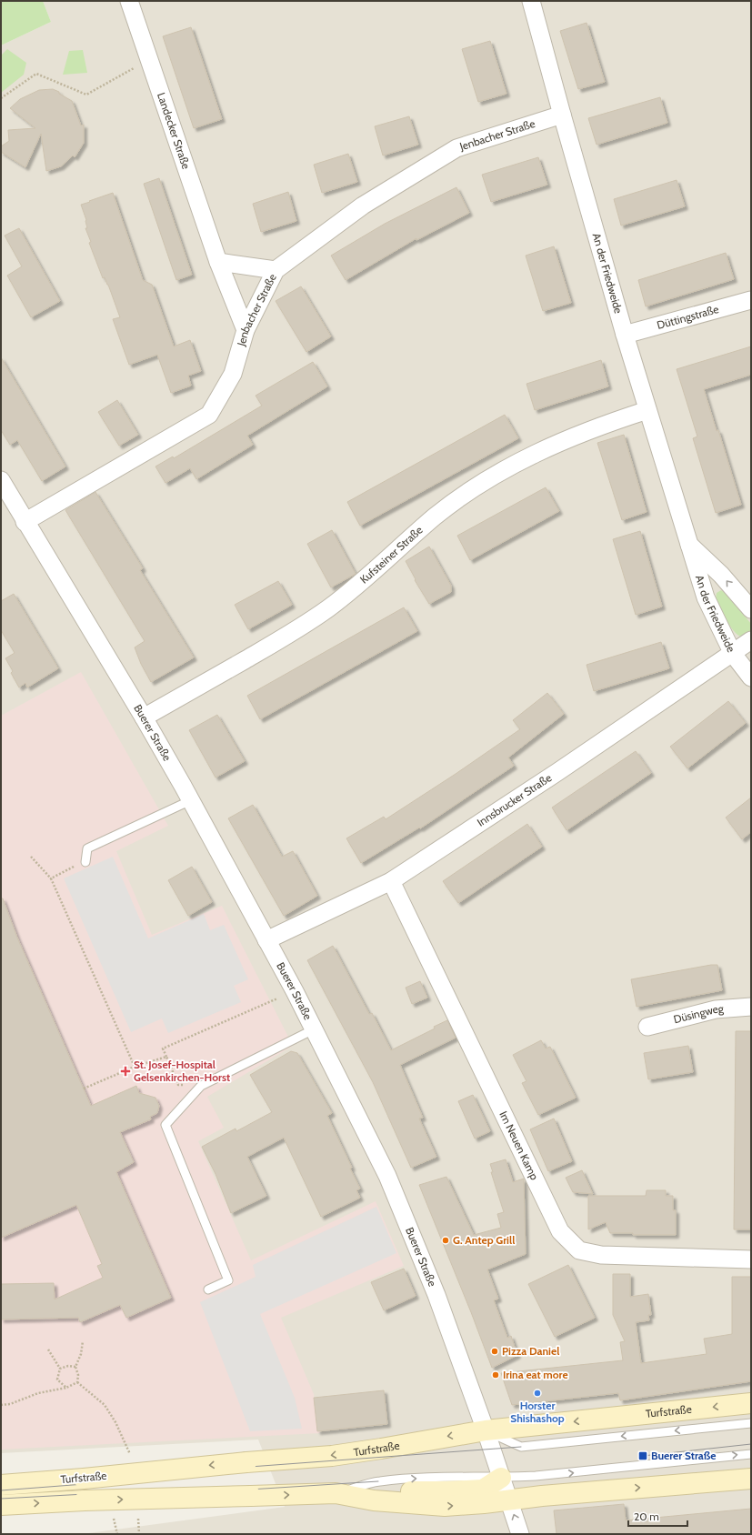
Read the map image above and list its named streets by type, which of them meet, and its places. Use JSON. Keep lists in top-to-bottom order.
{
  "streets": {
    "main road": ["Turfstraße"],
    "street": [
      "Landecker Straße",
      "Jenbacher Straße",
      "An der Friedweide",
      "Düttingstraße",
      "Kufsteiner Straße",
      "Buerer Straße",
      "Innsbrucker Straße",
      "Düsingweg",
      "Im Neuen Kamp"
    ]
  },
  "crossings": [
    ["Landecker Straße", "Jenbacher Straße"],
    ["Jenbacher Straße", "An der Friedweide"],
    ["Jenbacher Straße", "Buerer Straße"],
    ["An der Friedweide", "Düttingstraße"],
    ["An der Friedweide", "Kufsteiner Straße"],
    ["An der Friedweide", "Innsbrucker Straße"],
    ["Kufsteiner Straße", "Buerer Straße"],
    ["Buerer Straße", "Innsbrucker Straße"],
    ["Buerer Straße", "Turfstraße"],
    ["Innsbrucker Straße", "Im Neuen Kamp"]
  ],
  "places": {
    "health": ["St. Josef-Hospital Gelsenkirchen-Horst"],
    "other": [
      "G. Antep Grill",
      "Pizza Daniel",
      "Irina eat more",
      "Horster Shishashop"
    ],
    "transit": ["Buerer Straße"]
  },
  "scale_bar": "20 m"
}
